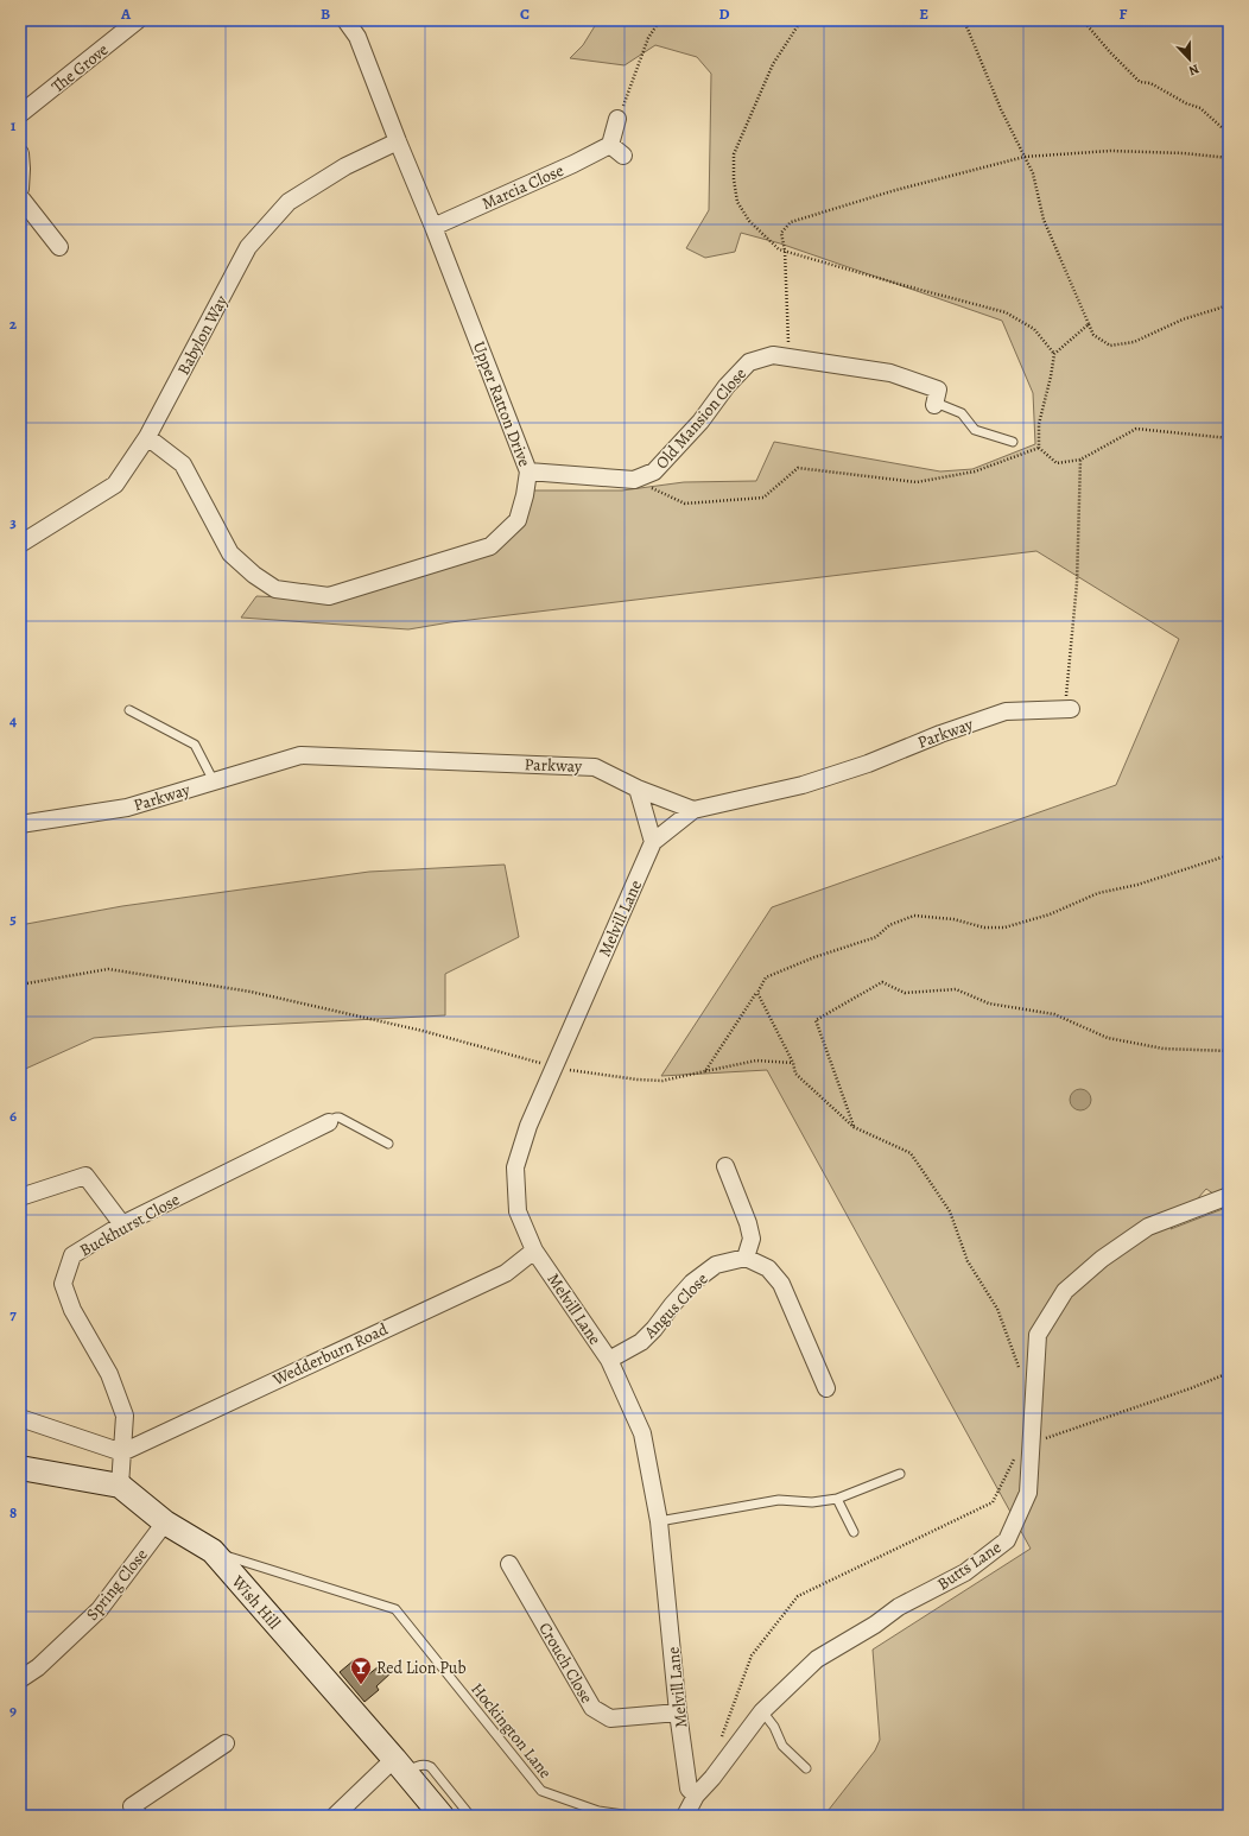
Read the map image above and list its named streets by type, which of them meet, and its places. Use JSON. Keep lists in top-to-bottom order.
{
  "streets": {
    "street": [
      "The Grove",
      "Marcia Close",
      "Babylon Way",
      "Upper Ratton Drive",
      "Old Mansion Close",
      "Parkway",
      "Melvill Lane",
      "Buckhurst Close",
      "Angus Close",
      "Wedderburn Road",
      "Butts Lane",
      "Spring Close",
      "Wish Hill",
      "Crouch Close"
    ],
    "lane": ["Hockington Lane"]
  },
  "crossings": [
    ["Marcia Close", "Upper Ratton Drive"],
    ["Babylon Way", "Upper Ratton Drive"],
    ["Upper Ratton Drive", "Old Mansion Close"],
    ["Melvill Lane", "Angus Close"],
    ["Melvill Lane", "Wedderburn Road"],
    ["Melvill Lane", "Butts Lane"],
    ["Melvill Lane", "Crouch Close"],
    ["Buckhurst Close", "Wedderburn Road"],
    ["Buckhurst Close", "Wish Hill"],
    ["Spring Close", "Wish Hill"],
    ["Wish Hill", "Hockington Lane"]
  ],
  "places": {
    "bar": ["Red Lion Pub"]
  },
  "north": "bottom",
  "grid": {
    "columns": [
      "A",
      "B",
      "C",
      "D",
      "E",
      "F"
    ],
    "rows": [
      "1",
      "2",
      "3",
      "4",
      "5",
      "6",
      "7",
      "8",
      "9"
    ]
  }
}
